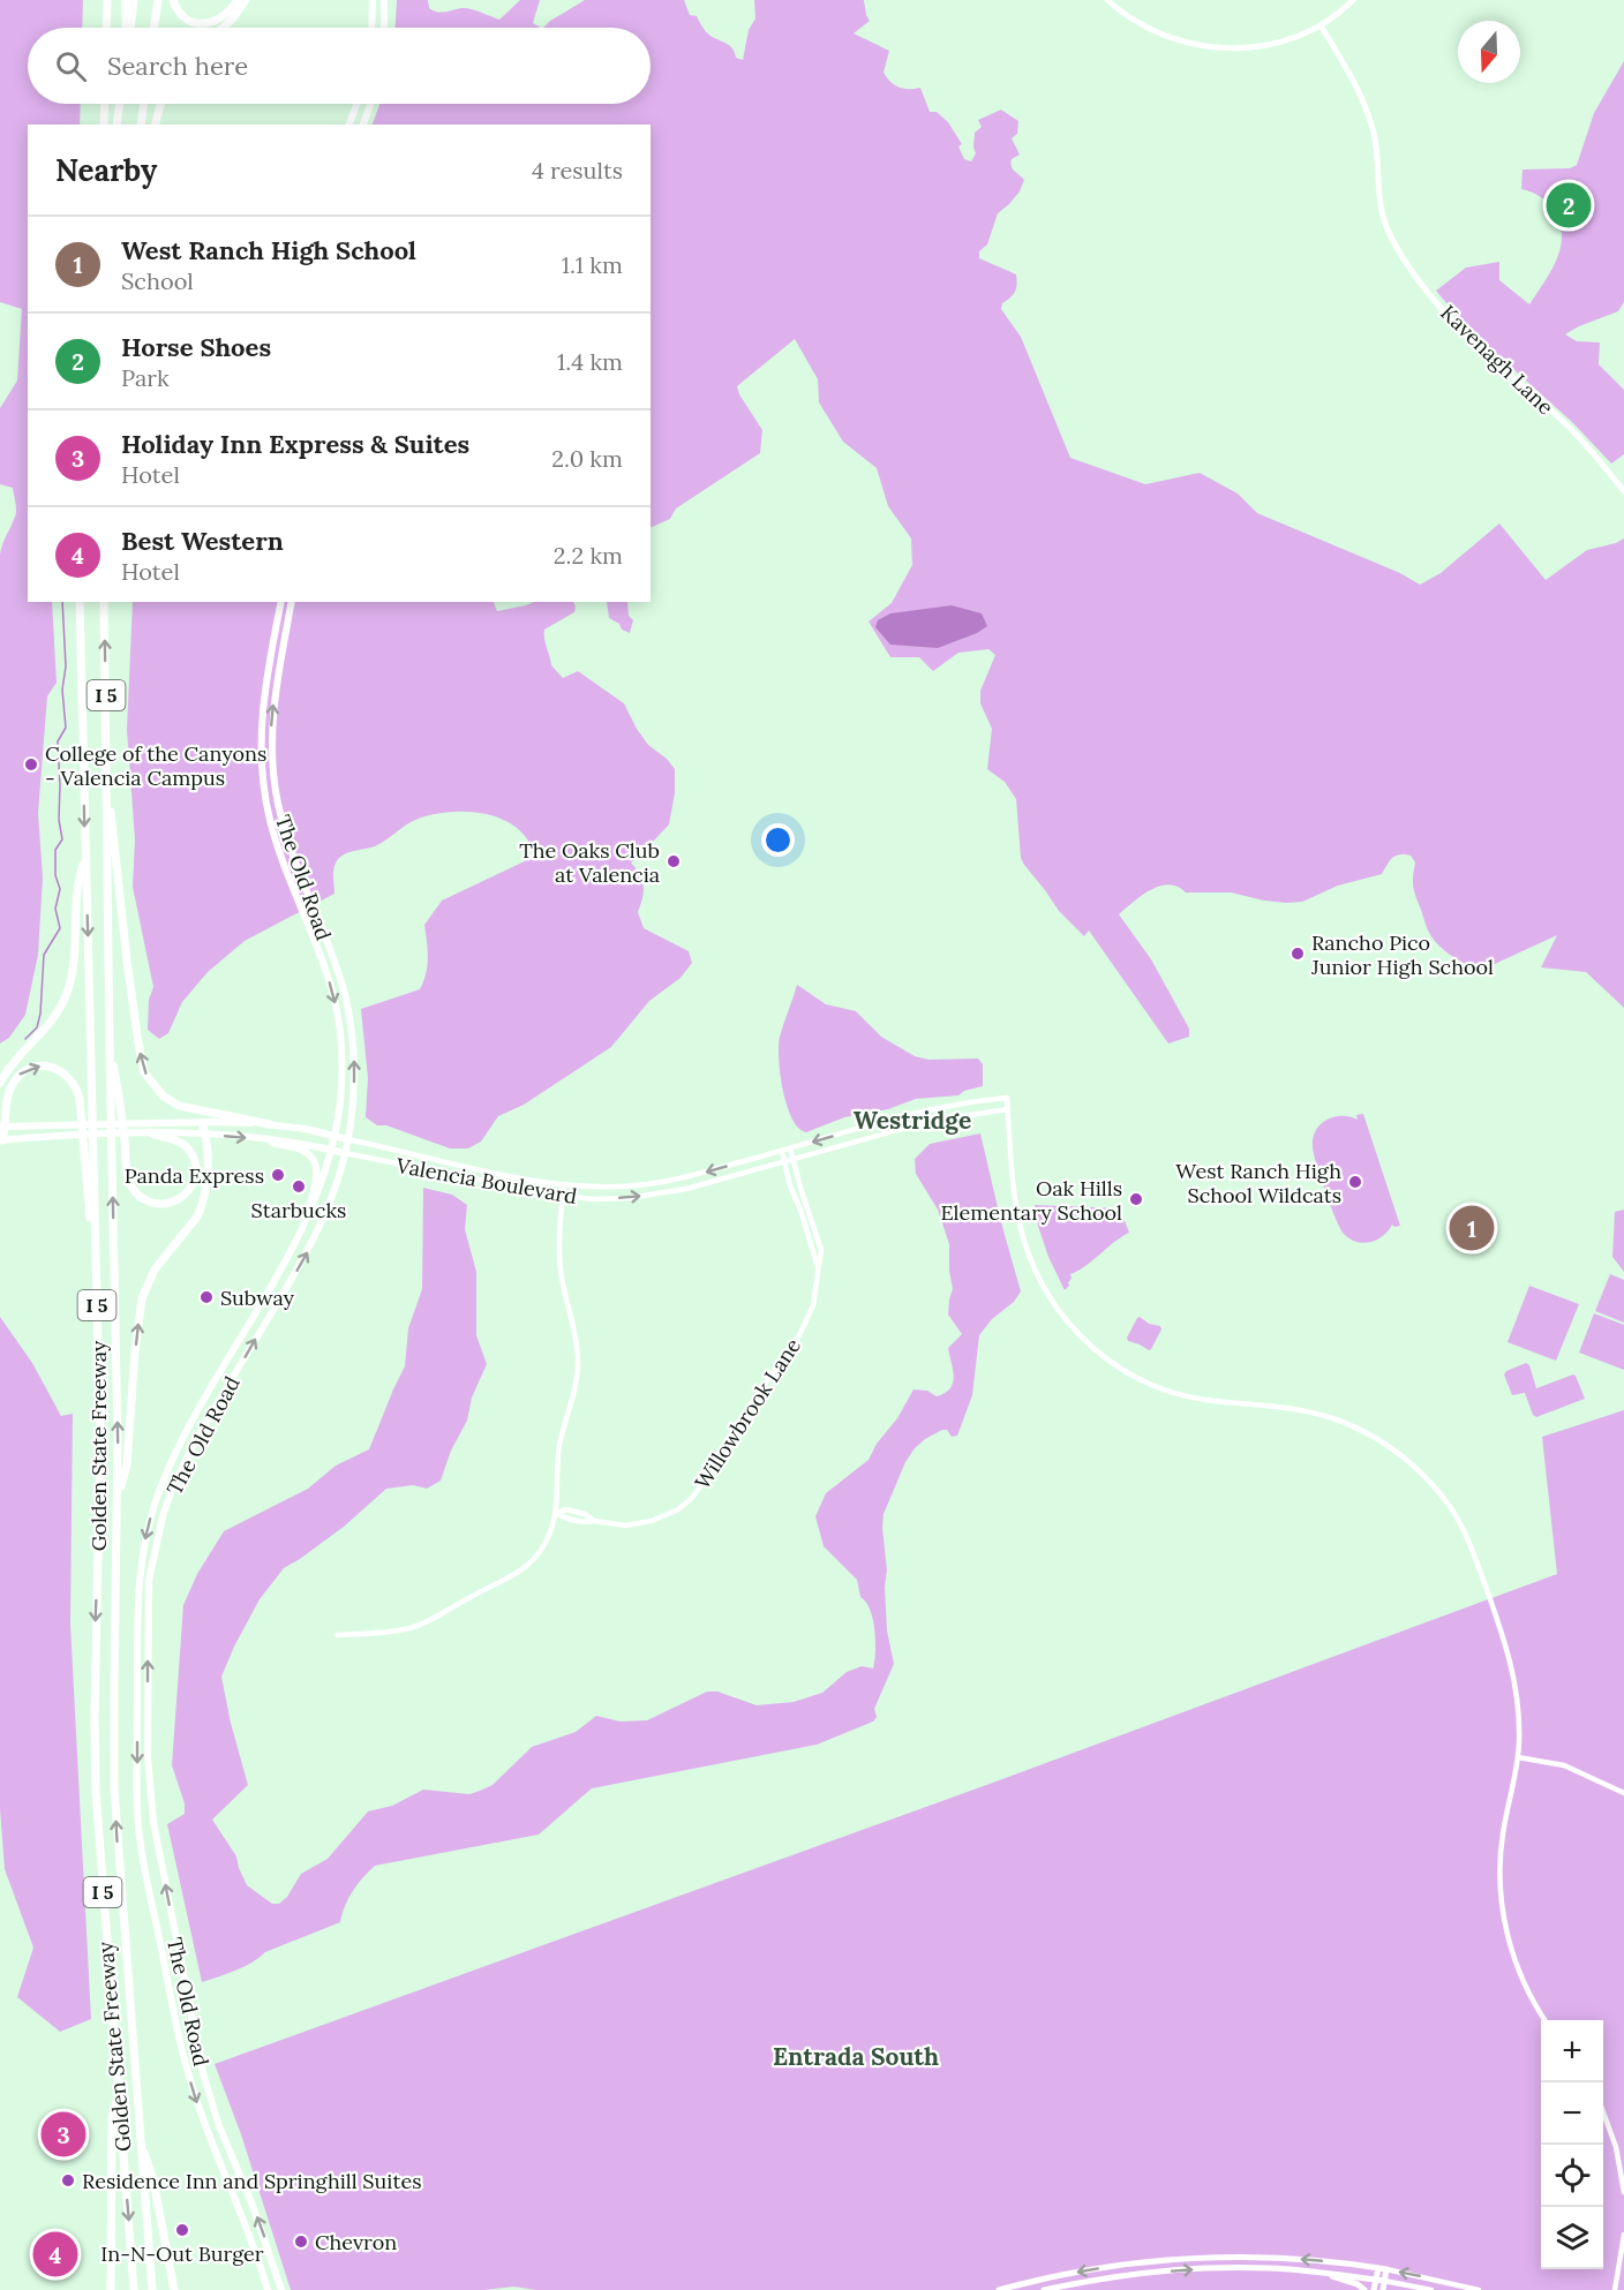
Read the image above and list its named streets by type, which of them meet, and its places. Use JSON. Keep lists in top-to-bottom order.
{
  "streets": {
    "highway": ["I 5", "Golden State Freeway"],
    "main road": ["Kavenagh Lane", "The Old Road", "Valencia Boulevard"],
    "street": ["Willowbrook Lane"]
  },
  "crossings": [
    ["I 5", "Golden State Freeway"],
    ["The Old Road", "Valencia Boulevard"],
    ["Valencia Boulevard", "Willowbrook Lane"]
  ],
  "districts": ["Westridge", "Entrada South"],
  "places": [
    "College of the Canyons - Valencia Campus",
    "The Oaks Club at Valencia",
    "Rancho Pico Junior High School",
    "Panda Express",
    "West Ranch High School Wildcats",
    "Starbucks",
    "Oak Hills Elementary School",
    "Subway",
    "Residence Inn and Springhill Suites",
    "In-N-Out Burger",
    "Chevron"
  ],
  "north": "bottom",
  "page": {
    "search": "Search here",
    "heading": ["Nearby", "4 results"],
    "pins": [
      "2",
      "1",
      "3",
      "4"
    ],
    "list": [
      {
        "mark": "1",
        "name": "West Ranch High School",
        "note": "School",
        "value": "1.1 km"
      },
      {
        "mark": "2",
        "name": "Horse Shoes",
        "note": "Park",
        "value": "1.4 km"
      },
      {
        "mark": "3",
        "name": "Holiday Inn Express & Suites",
        "note": "Hotel",
        "value": "2.0 km"
      },
      {
        "mark": "4",
        "name": "Best Western",
        "note": "Hotel",
        "value": "2.2 km"
      }
    ],
    "map_buttons": ["+", "−"]
  }
}
